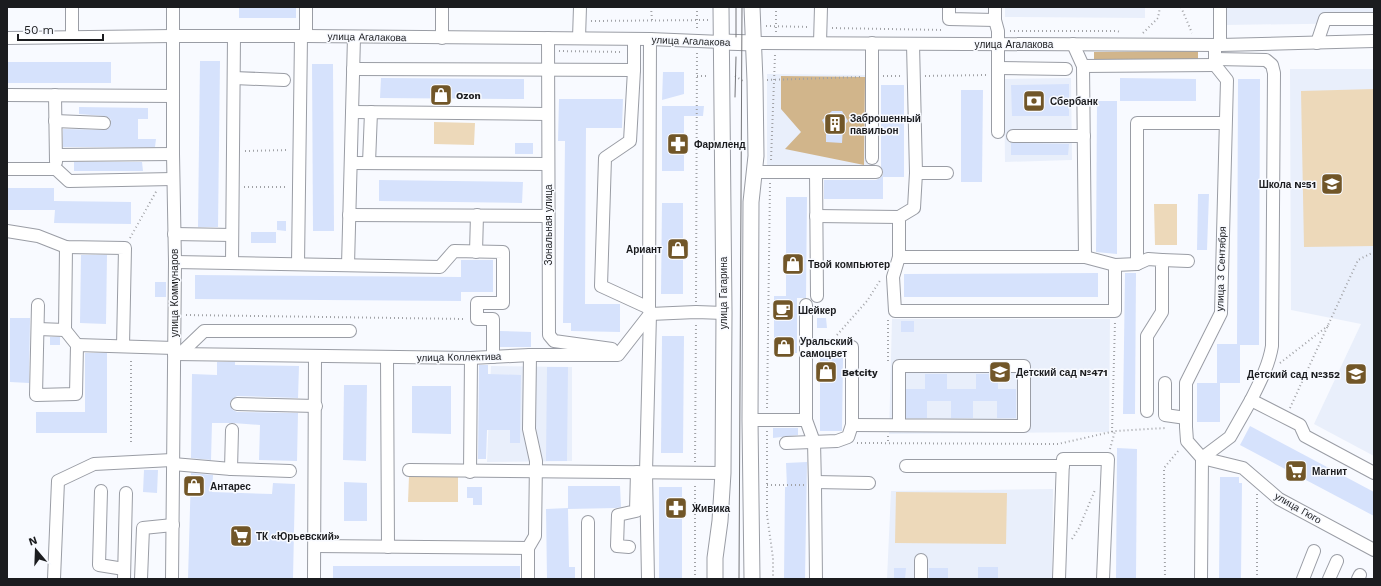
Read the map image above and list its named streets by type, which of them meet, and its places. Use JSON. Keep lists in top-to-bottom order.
{
  "streets": {
    "main road": ["улица Агалакова", "улица Гагарина"],
    "street": [
      "Зональная улица",
      "улица 3 Сентября",
      "улица Коммунаров",
      "улица Коллектива",
      "улица Гюго"
    ]
  },
  "crossings": [
    ["улица Агалакова", "Зональная улица"],
    ["улица Агалакова", "улица Коммунаров"],
    ["улица Агалакова", "улица Гагарина"],
    ["Зональная улица", "улица Коллектива"],
    ["улица Коммунаров", "улица Коллектива"]
  ],
  "places": {
    "shop": [
      "Ozon",
      "Ариант",
      "Твой компьютер",
      "Уральский самоцвет",
      "Betcity",
      "Антарес"
    ],
    "bank": ["Сбербанк"],
    "building": ["Заброшенный павильон"],
    "pharmacy": ["Фармленд", "Живика"],
    "school or university": ["Школа №51", "Детский сад №471", "Детский сад №352"],
    "cafe": ["Шейкер"],
    "supermarket": ["Магнит", "ТК «Юрьевский»"]
  },
  "scale_bar": "50 m",
  "north": "top"
}
